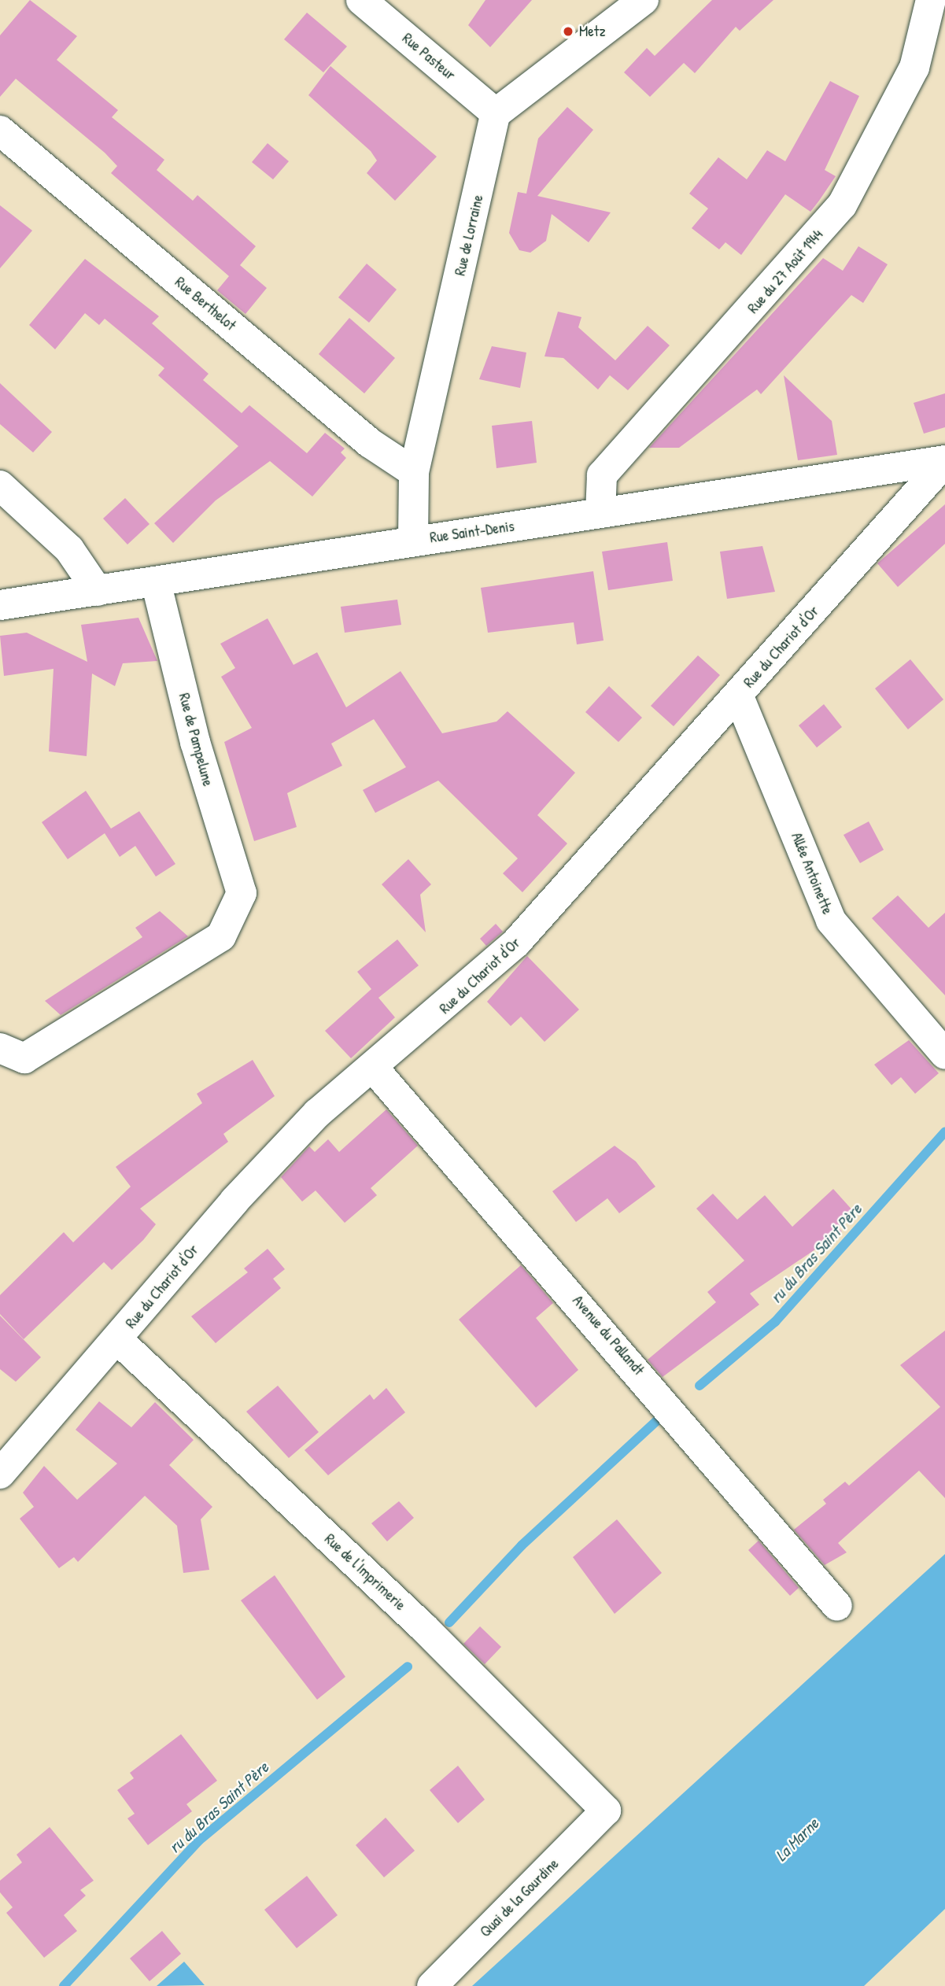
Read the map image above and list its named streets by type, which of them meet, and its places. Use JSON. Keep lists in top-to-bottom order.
{
  "streets": {
    "street": [
      "Rue Pasteur",
      "Rue de Lorraine",
      "Rue du 27 Août 1944",
      "Rue Berthelot",
      "Rue Saint-Denis",
      "Rue du Chariot d'Or",
      "Rue de Pampelune",
      "Allée Antoinette",
      "Avenue du Pallandt",
      "Rue de l'Imprimerie",
      "Quai de la Gourdine"
    ]
  },
  "crossings": [
    ["Rue Pasteur", "Rue de Lorraine"],
    ["Rue de Lorraine", "Rue Berthelot"],
    ["Rue de Lorraine", "Rue Saint-Denis"],
    ["Rue du 27 Août 1944", "Rue Saint-Denis"],
    ["Rue Saint-Denis", "Rue du Chariot d'Or"],
    ["Rue Saint-Denis", "Rue de Pampelune"],
    ["Rue du Chariot d'Or", "Allée Antoinette"],
    ["Rue du Chariot d'Or", "Avenue du Pallandt"],
    ["Rue du Chariot d'Or", "Rue de l'Imprimerie"],
    ["Rue de l'Imprimerie", "Quai de la Gourdine"]
  ],
  "water": ["ru du Bras Saint Père", "La Marne"],
  "places": ["Metz"]
}
